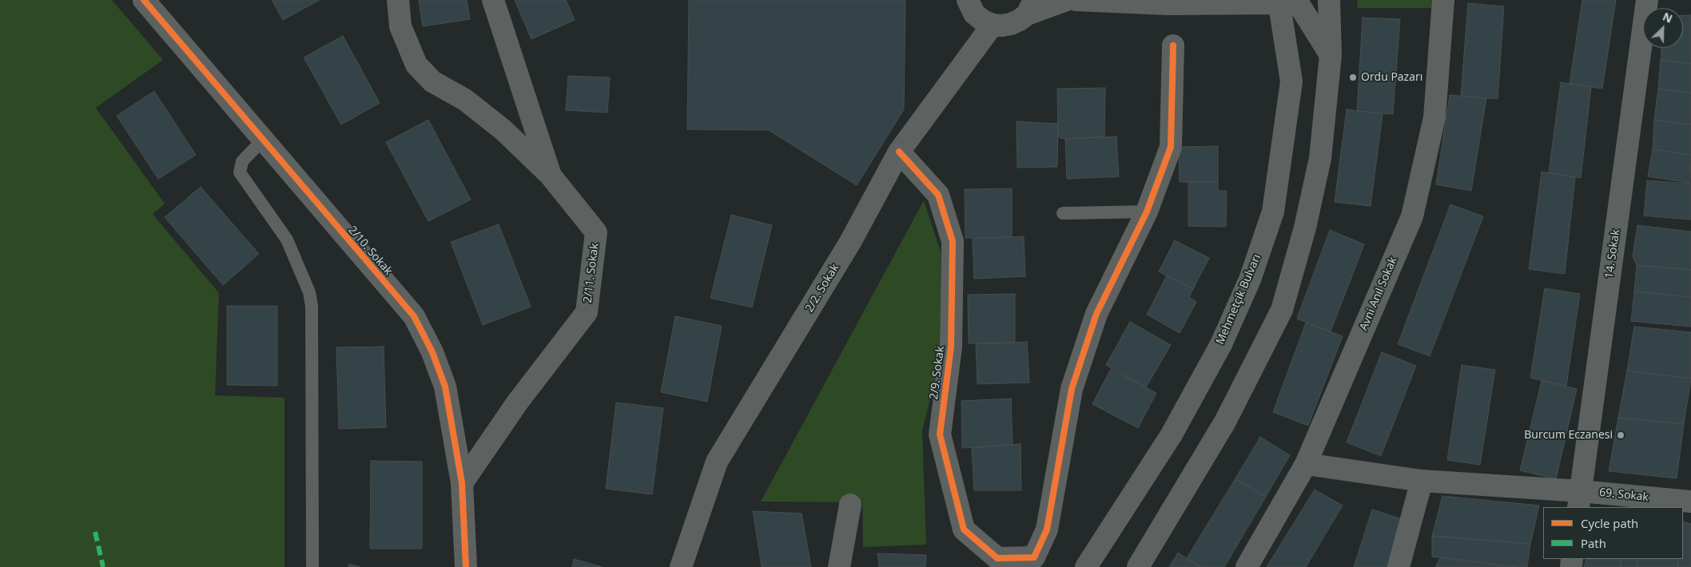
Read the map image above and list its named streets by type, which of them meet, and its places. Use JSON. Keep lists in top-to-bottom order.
{
  "streets": {
    "street": [
      "2/10. Sokak",
      "14. Sokak",
      "2/11. Sokak",
      "2/2. Sokak",
      "Avni Anıl Sokak",
      "Mehmetçik Bulvarı",
      "2/9. Sokak",
      "69. Sokak"
    ]
  },
  "crossings": [
    ["2/10. Sokak", "2/11. Sokak"],
    ["14. Sokak", "69. Sokak"],
    ["2/2. Sokak", "2/9. Sokak"],
    ["Avni Anıl Sokak", "69. Sokak"]
  ],
  "places": ["Ordu Pazarı", "Burcum Eczanesi"],
  "legend": ["Cycle path", "Path"],
  "north": "top right"
}
